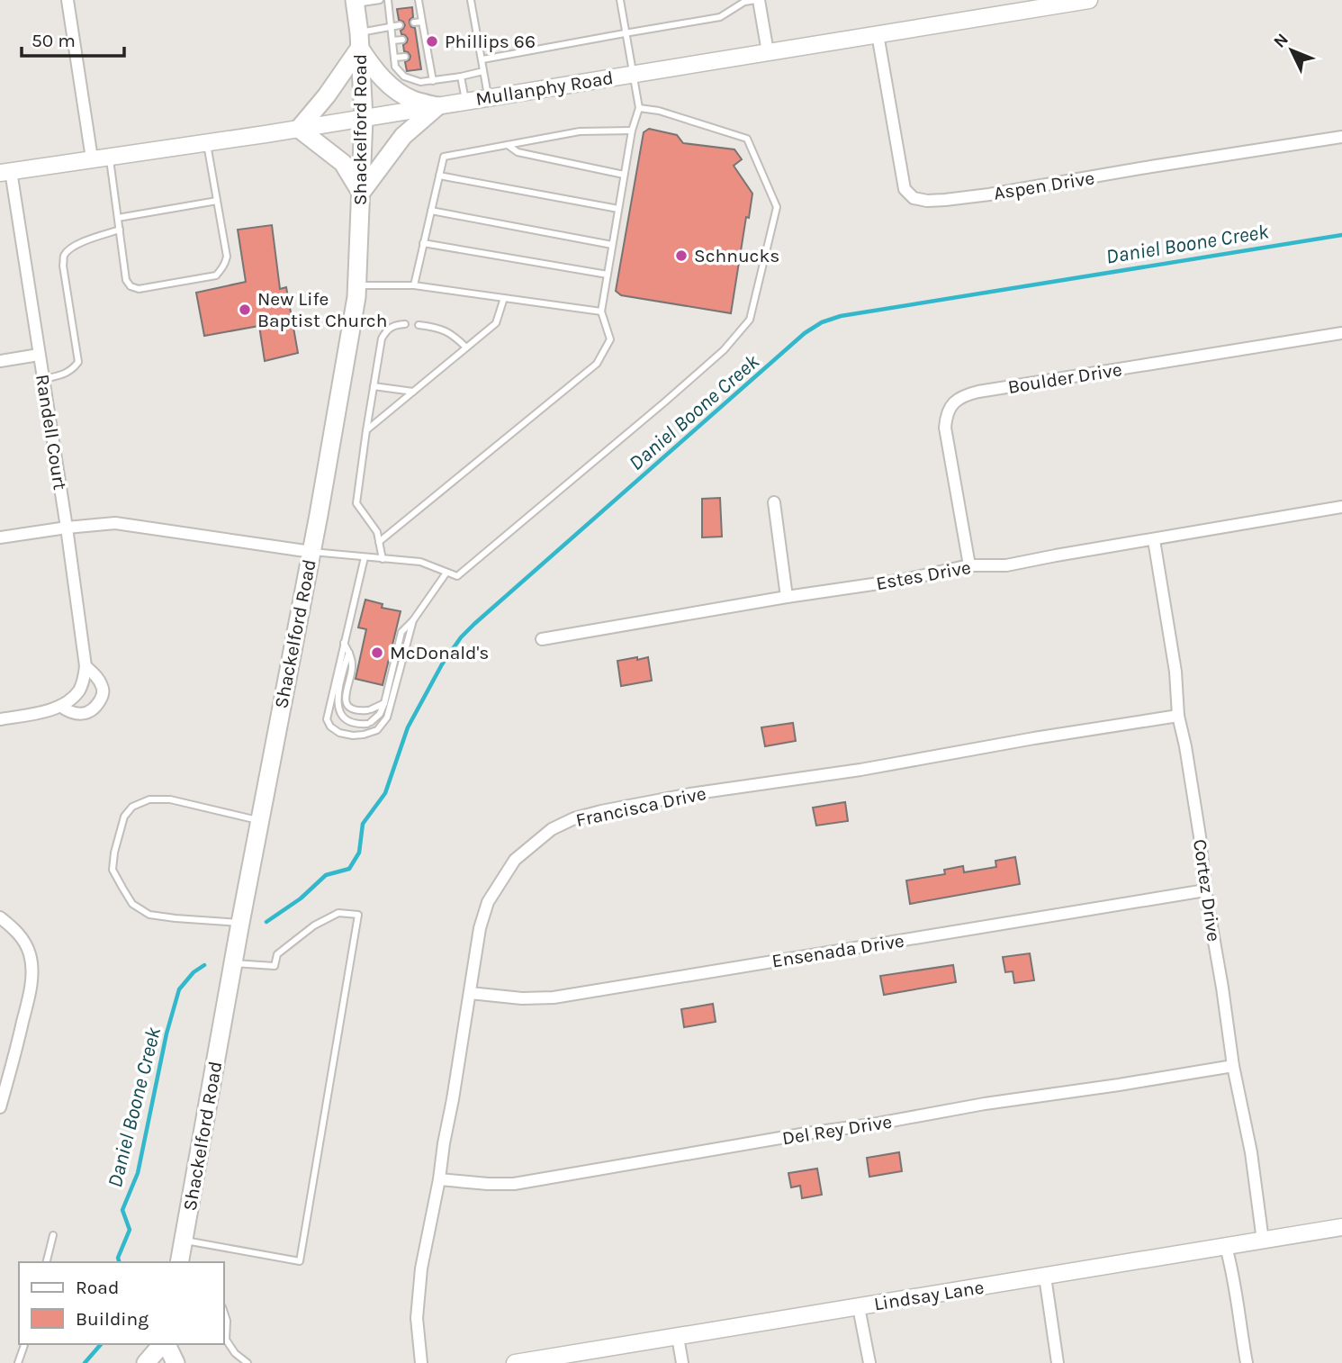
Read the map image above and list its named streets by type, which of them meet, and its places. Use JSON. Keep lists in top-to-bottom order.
{
  "streets": {
    "main road": ["Shackelford Road"],
    "street": [
      "Mullanphy Road",
      "Aspen Drive",
      "Boulder Drive",
      "Randell Court",
      "Estes Drive",
      "Francisca Drive",
      "Cortez Drive",
      "Ensenada Drive",
      "Del Rey Drive",
      "Lindsay Lane"
    ]
  },
  "crossings": [
    ["Mullanphy Road", "Shackelford Road"],
    ["Mullanphy Road", "Aspen Drive"],
    ["Mullanphy Road", "Randell Court"],
    ["Boulder Drive", "Estes Drive"],
    ["Estes Drive", "Cortez Drive"],
    ["Francisca Drive", "Cortez Drive"],
    ["Francisca Drive", "Ensenada Drive"],
    ["Francisca Drive", "Del Rey Drive"],
    ["Cortez Drive", "Ensenada Drive"],
    ["Cortez Drive", "Del Rey Drive"],
    ["Cortez Drive", "Lindsay Lane"]
  ],
  "water": ["Daniel Boone Creek"],
  "places": [
    "Phillips 66",
    "Schnucks",
    "New Life Baptist Church",
    "McDonald's"
  ],
  "legend": ["Road", "Building"],
  "scale_bar": "50 m",
  "north": "top left"
}
